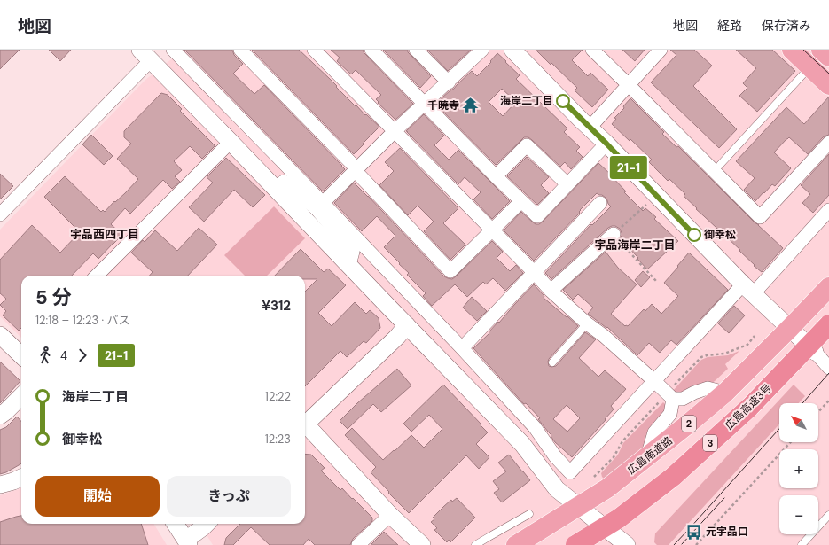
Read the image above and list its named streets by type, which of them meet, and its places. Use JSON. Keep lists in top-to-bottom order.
{
  "streets": {
    "highway": [
      "広島高速3号",
      "2",
      "3",
      "広島南道路"
    ]
  },
  "districts": ["宇品西四丁目", "宇品海岸二丁目"],
  "places": {
    "other": ["海岸二丁目", "御幸松"],
    "temple": ["千暁寺"],
    "bus stop": ["元宇品口"]
  },
  "lines": ["bus line 21-1"],
  "north": "top left",
  "page": {
    "header": "地図",
    "nav": ["地図", "経路", "保存済み"],
    "on_map": "21-1",
    "heading": ["5 分", "12:18 – 12:23 · バス", "¥312"],
    "legs": ["4", "21-1"],
    "list": [
      {
        "name": "海岸二丁目",
        "value": "12:22"
      },
      {
        "name": "御幸松",
        "value": "12:23"
      }
    ],
    "map_buttons": ["+", "−"],
    "buttons": ["開始", "きっぷ"]
  }
}
